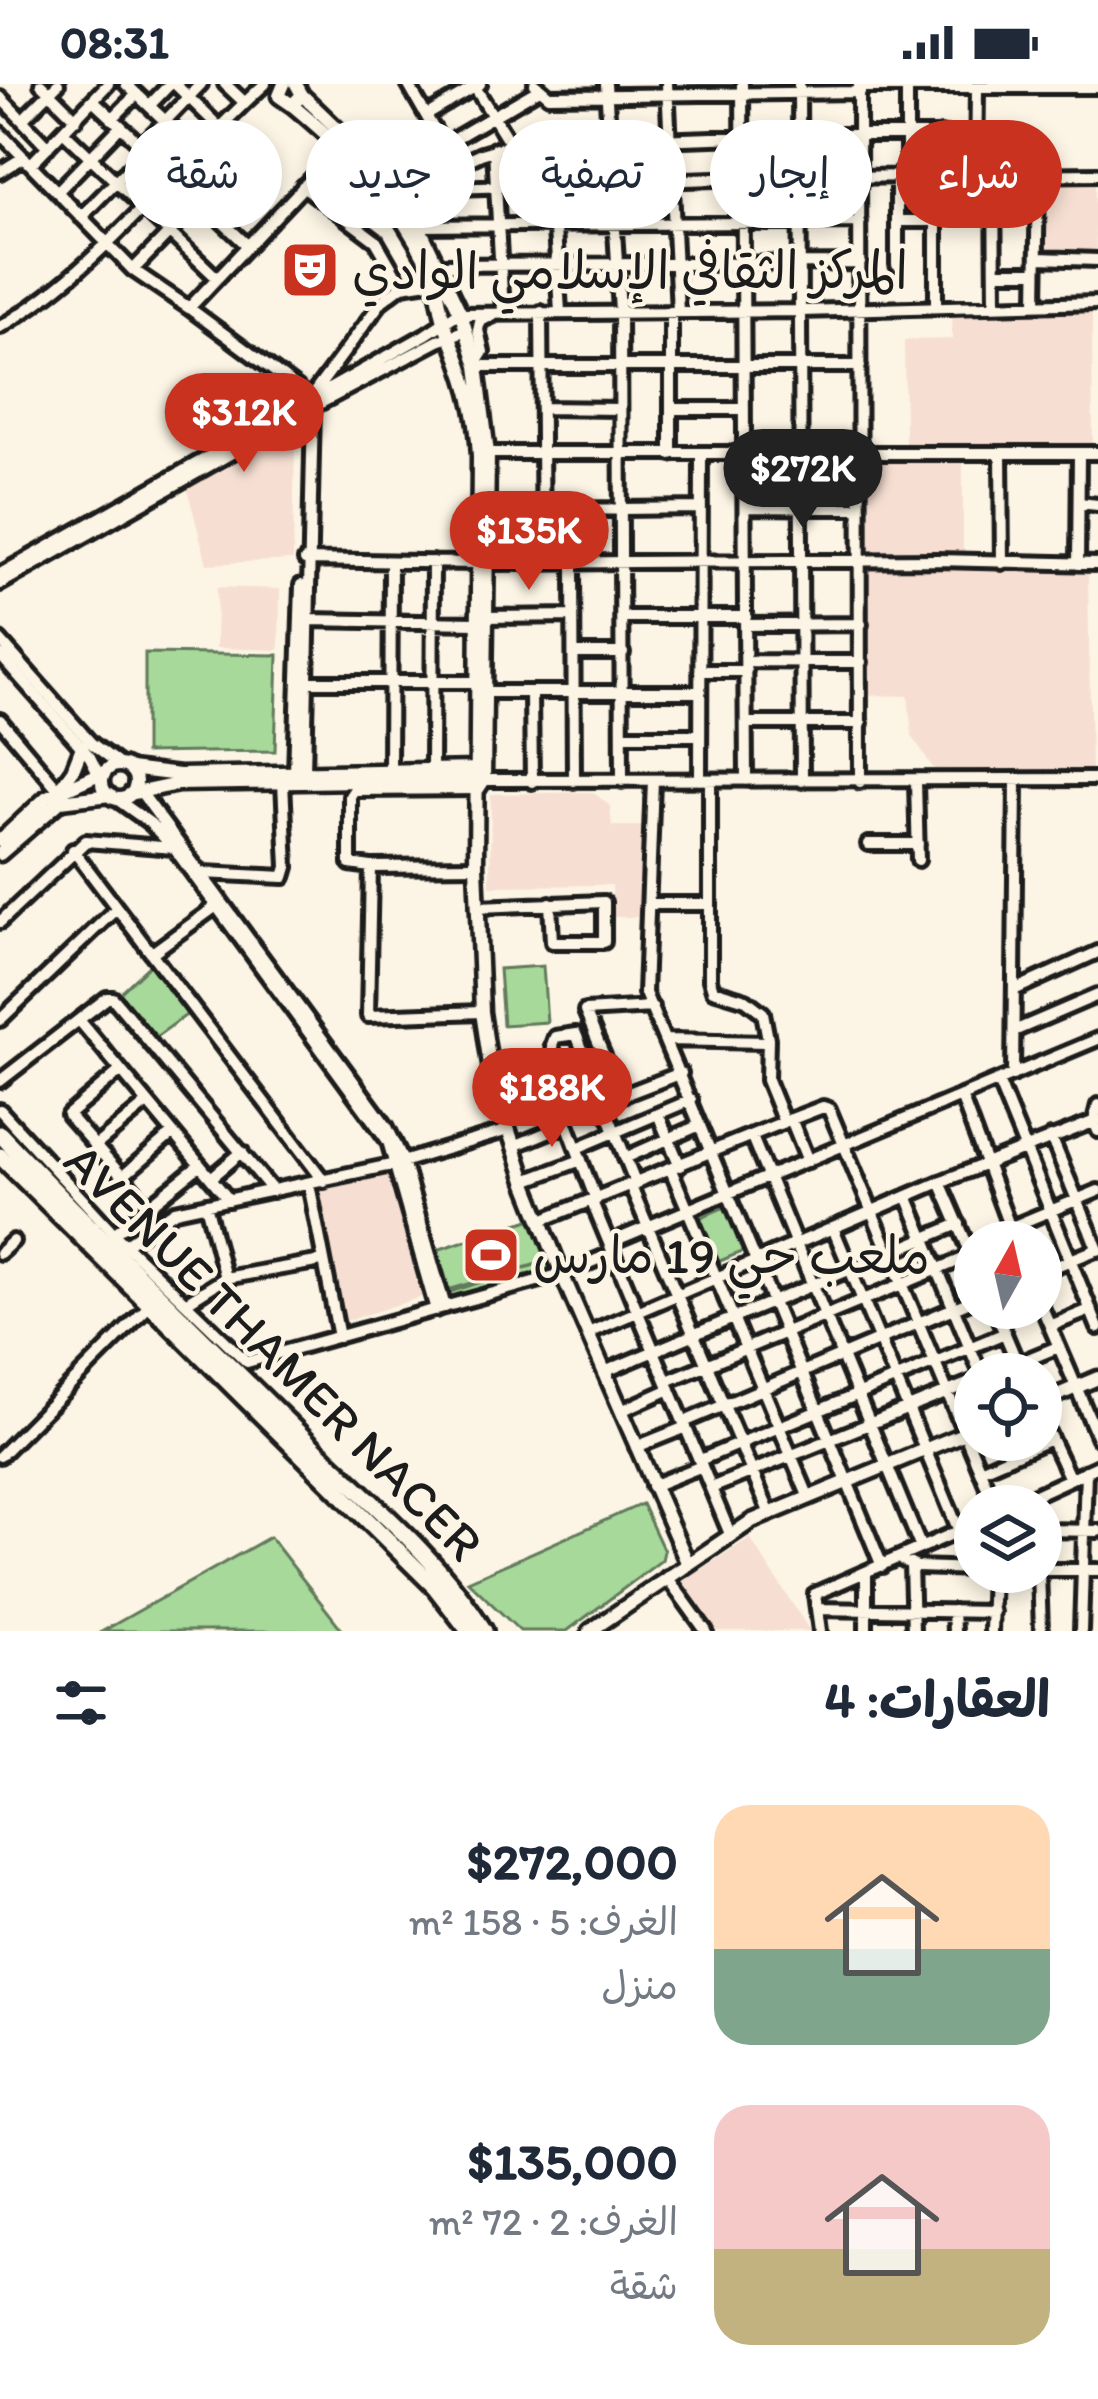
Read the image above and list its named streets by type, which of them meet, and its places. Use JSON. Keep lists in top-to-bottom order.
{
  "streets": {
    "highway": ["AVENUE THAMER NACER"]
  },
  "places": {
    "theatre": ["المركز الثقافي الإسلامي الوادي"],
    "sports": ["ملعب حي 19 مارس"]
  },
  "north": "top",
  "page": {
    "status": "08:31",
    "chip": [
      "شراء",
      "إيجار",
      "تصفية",
      "جديد",
      "شقة"
    ],
    "price": [
      "$312K",
      "$272K",
      "$135K",
      "$188K"
    ],
    "heading": "العقارات: 4",
    "list": [
      {
        "name": "$272,000",
        "note": "الغرف: 5 · 158 m² · منزل"
      },
      {
        "name": "$135,000",
        "note": "الغرف: 2 · 72 m² · شقة"
      }
    ]
  }
}
